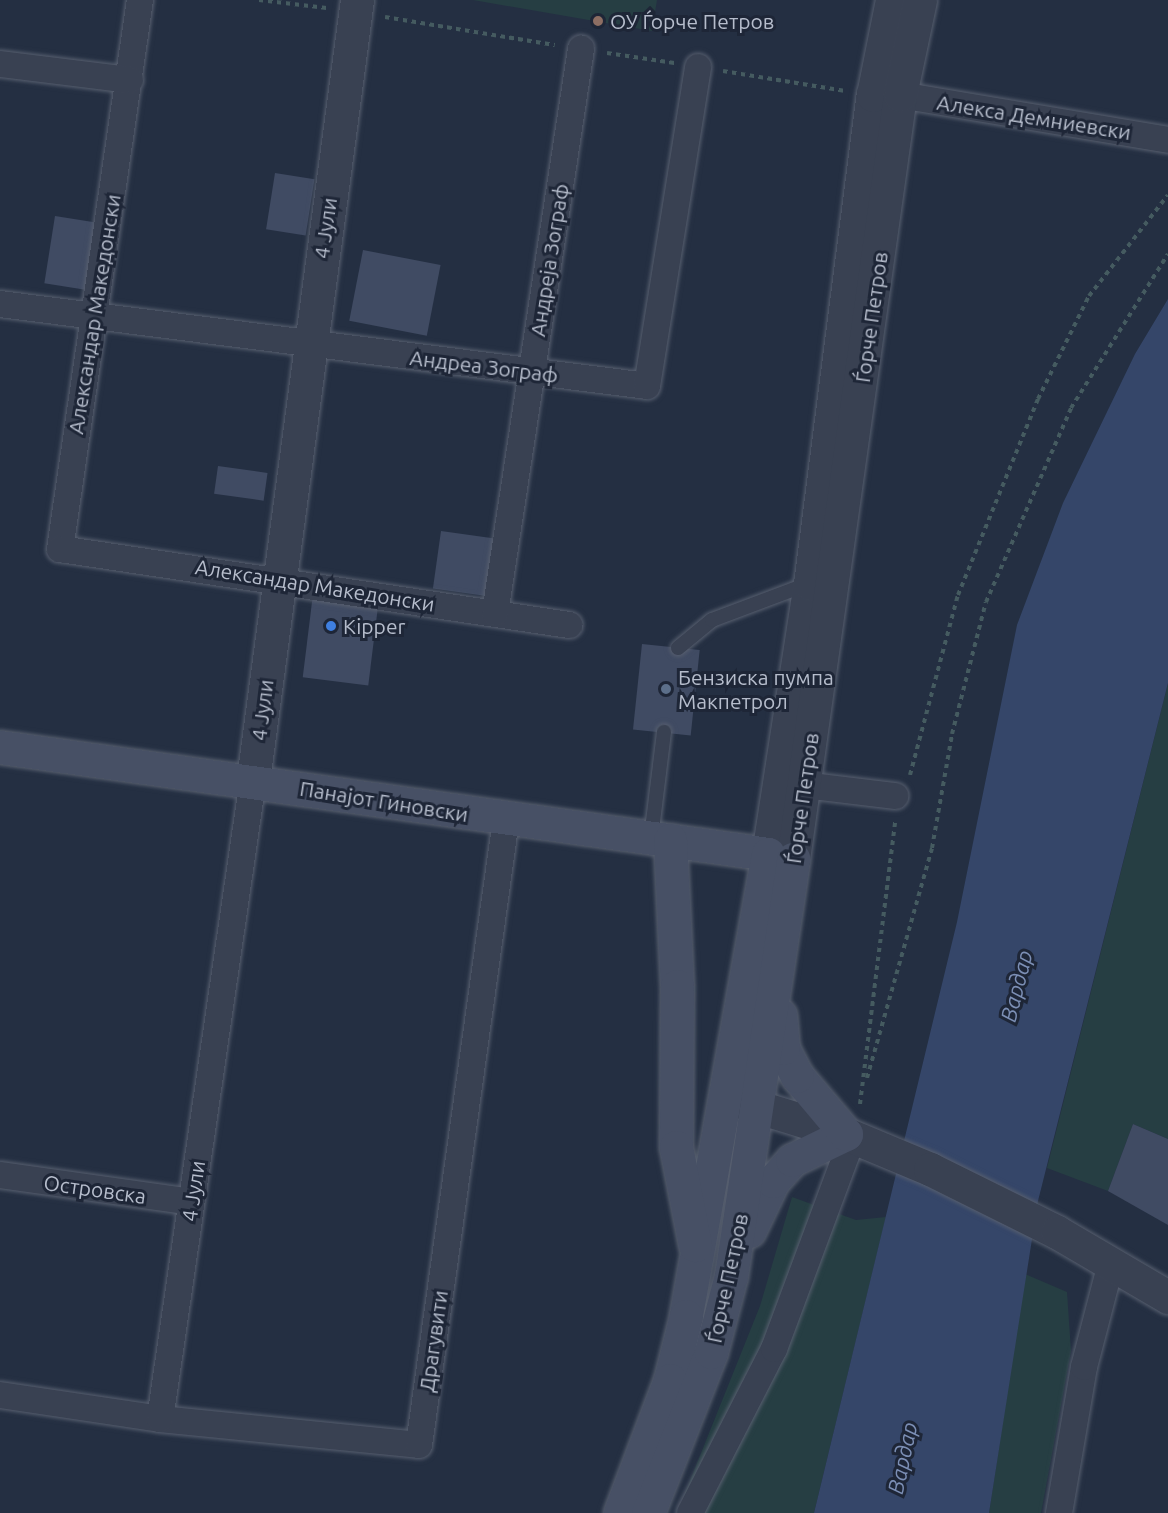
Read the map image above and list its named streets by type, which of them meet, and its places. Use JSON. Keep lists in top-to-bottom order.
{
  "streets": {
    "main road": ["Ѓорче Петров", "Панајот Гиновски"],
    "street": [
      "Алекса Демниевски",
      "4 Јули",
      "Андреја Зограф",
      "Александар Македонски",
      "Андреа Зограф",
      "Αлександар Македонски",
      "Островска",
      "Драгувити"
    ]
  },
  "crossings": [
    ["Алекса Демниевски", "Ѓорче Петров"],
    ["4 Јули", "Андреа Зограф"],
    ["4 Јули", "Αлександар Македонски"],
    ["4 Јули", "Панајот Гиновски"],
    ["4 Јули", "Островска"],
    ["4 Јули", "Драгувити"],
    ["Андреја Зограф", "Андреа Зограф"],
    ["Андреја Зограф", "Αлександар Македонски"],
    ["Александар Македонски", "Андреа Зограф"],
    ["Александар Македонски", "Αлександар Македонски"],
    ["Ѓорче Петров", "Панајот Гиновски"],
    ["Панајот Гиновски", "Драгувити"]
  ],
  "water": ["Вардар"],
  "places": ["ОУ Ѓорче Петров", "Kipper", "Бензиска пумпа Макпетрол"]
}
